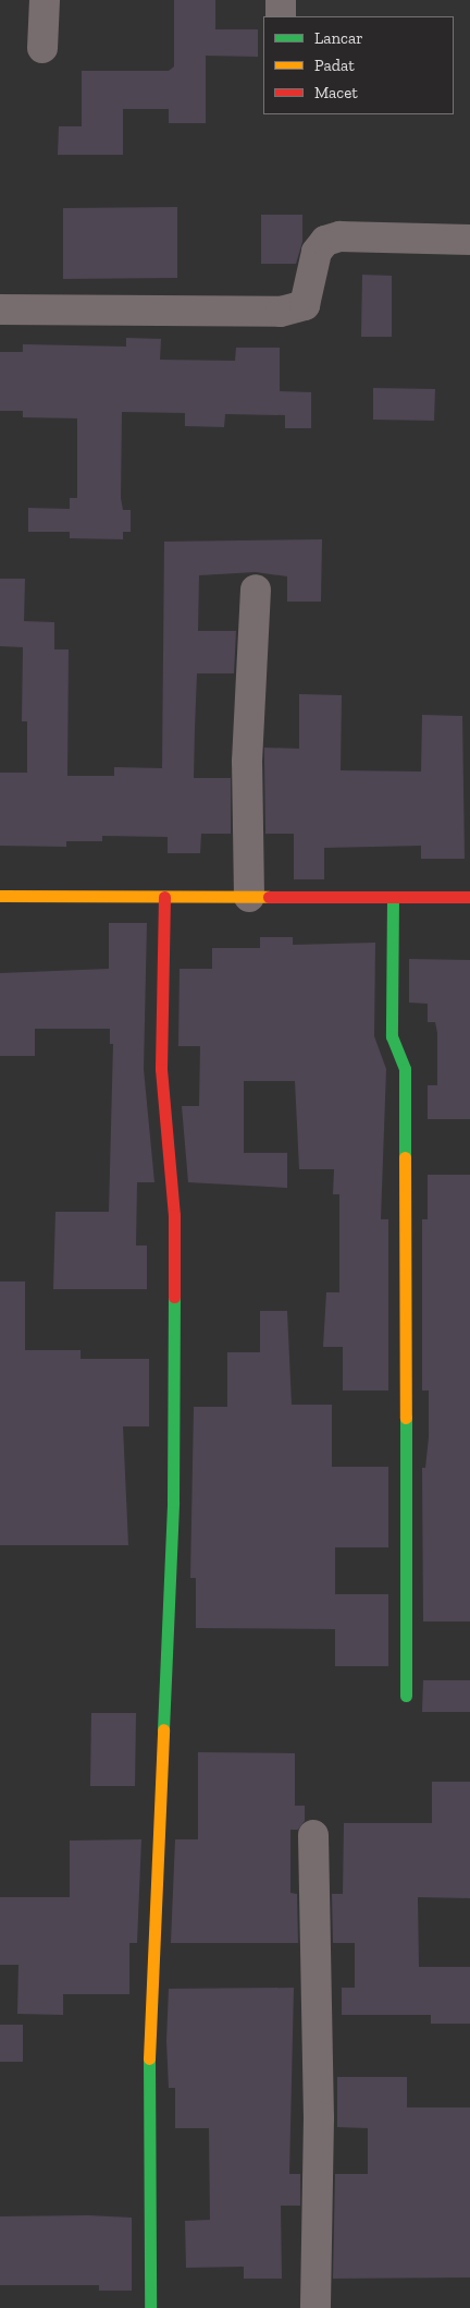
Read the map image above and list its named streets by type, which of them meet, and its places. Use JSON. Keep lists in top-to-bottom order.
{
  "legend": ["Lancar", "Padat", "Macet"]
}
